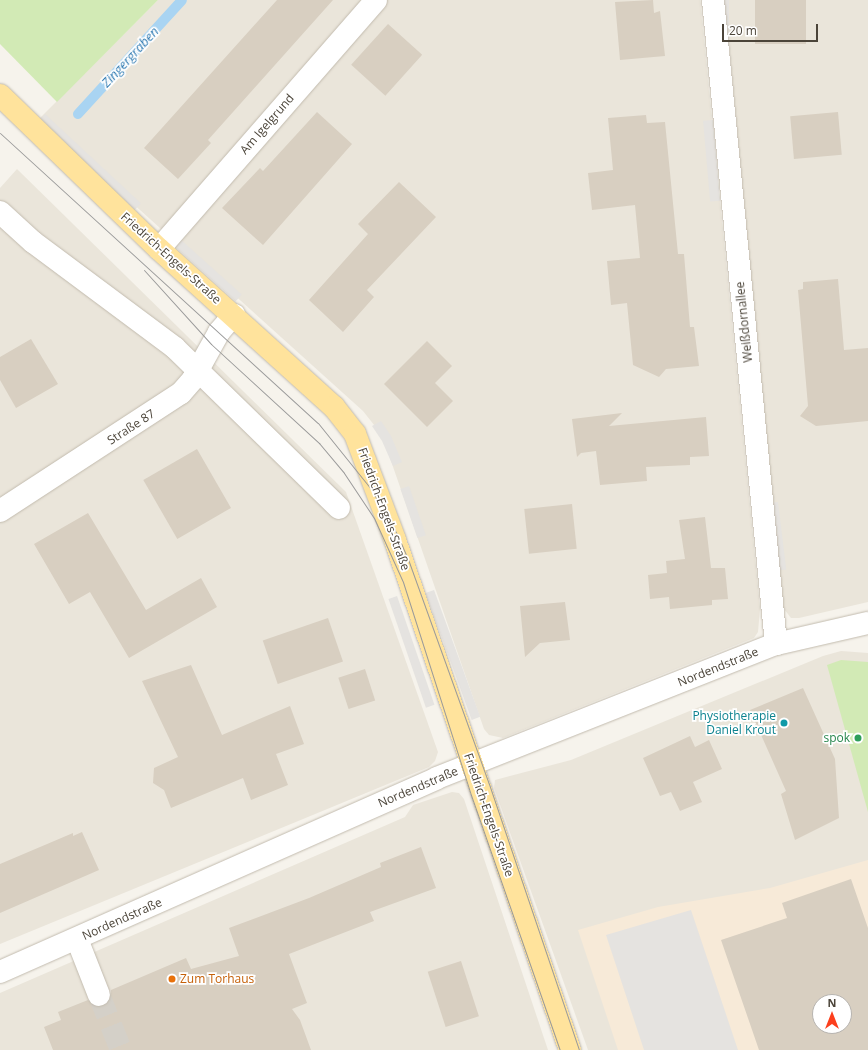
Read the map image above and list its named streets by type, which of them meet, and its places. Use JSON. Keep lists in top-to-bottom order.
{
  "streets": {
    "main road": ["Friedrich-Engels-Straße"],
    "street": [
      "Am Igelgrund",
      "Weißdornallee",
      "Straße 87",
      "Nordendstraße"
    ]
  },
  "crossings": [
    ["Am Igelgrund", "Friedrich-Engels-Straße"],
    ["Friedrich-Engels-Straße", "Straße 87"],
    ["Friedrich-Engels-Straße", "Nordendstraße"],
    ["Weißdornallee", "Nordendstraße"]
  ],
  "water": ["Zingergraben"],
  "places": ["Physiotherapie Daniel Krout", "spok", "Zum Torhaus"],
  "scale_bar": "20 m",
  "north": "top"
}
